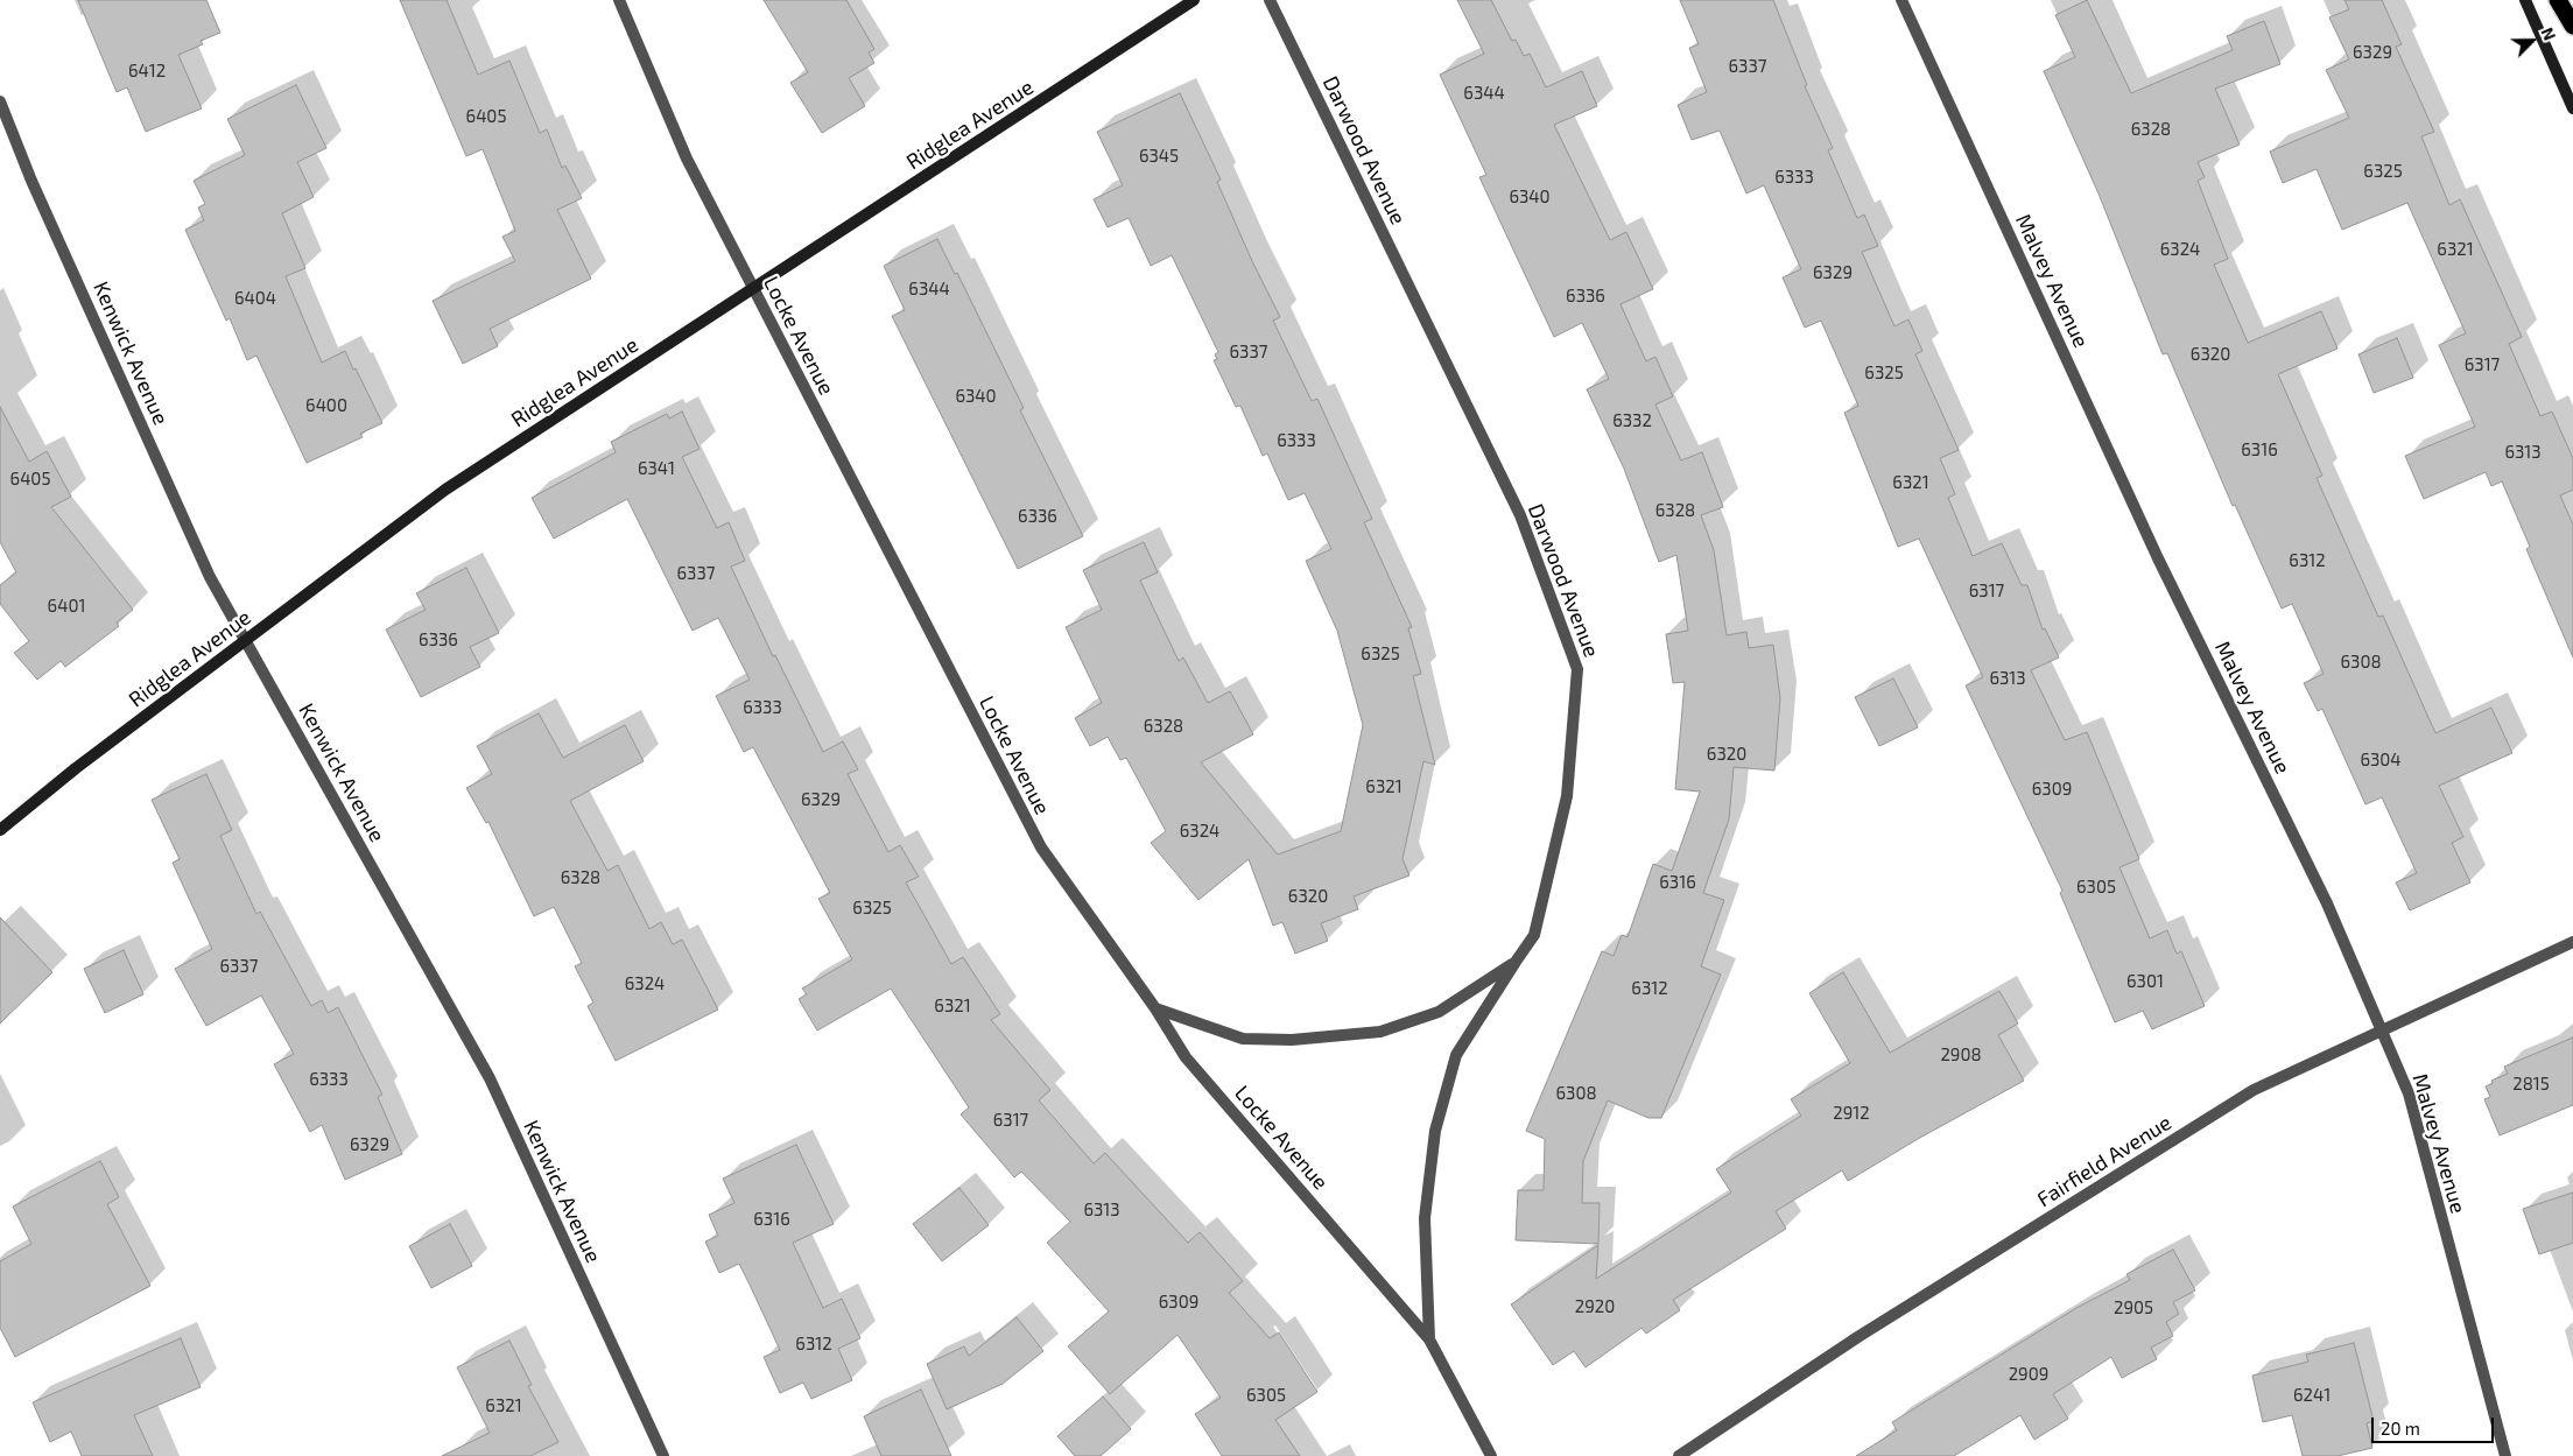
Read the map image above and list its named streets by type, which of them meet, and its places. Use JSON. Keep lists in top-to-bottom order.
{
  "streets": {
    "street": [
      "Ridglea Avenue",
      "Darwood Avenue",
      "Malvey Avenue",
      "Locke Avenue",
      "Kenwick Avenue",
      "Fairfield Avenue"
    ]
  },
  "crossings": [
    ["Ridglea Avenue", "Locke Avenue"],
    ["Ridglea Avenue", "Kenwick Avenue"],
    ["Darwood Avenue", "Locke Avenue"],
    ["Malvey Avenue", "Fairfield Avenue"]
  ],
  "house_numbers": [
    "6329",
    "6337",
    "6412",
    "6344",
    "6405",
    "6328",
    "6345",
    "6325",
    "6333",
    "6340",
    "6324",
    "6321",
    "6329",
    "6344",
    "6336",
    "6404",
    "6337",
    "6320",
    "6317",
    "6325",
    "6340",
    "6400",
    "6332",
    "6333",
    "6316",
    "6313",
    "6341",
    "6405",
    "6321",
    "6328",
    "6336",
    "6312",
    "6337",
    "6317",
    "6401",
    "6336",
    "6325",
    "6308",
    "6313",
    "6333",
    "6328",
    "6320",
    "6304",
    "6321",
    "6309",
    "6329",
    "6324",
    "6328",
    "6316",
    "6305",
    "6320",
    "6325",
    "6337",
    "6301",
    "6324",
    "6312",
    "6321",
    "2908",
    "6333",
    "2815",
    "6308",
    "2912",
    "6317",
    "6329",
    "6313",
    "6316",
    "6309",
    "2920",
    "2905",
    "6312",
    "2909",
    "6305",
    "6241",
    "6321"
  ],
  "scale_bar": "20 m",
  "north": "top right"
}
